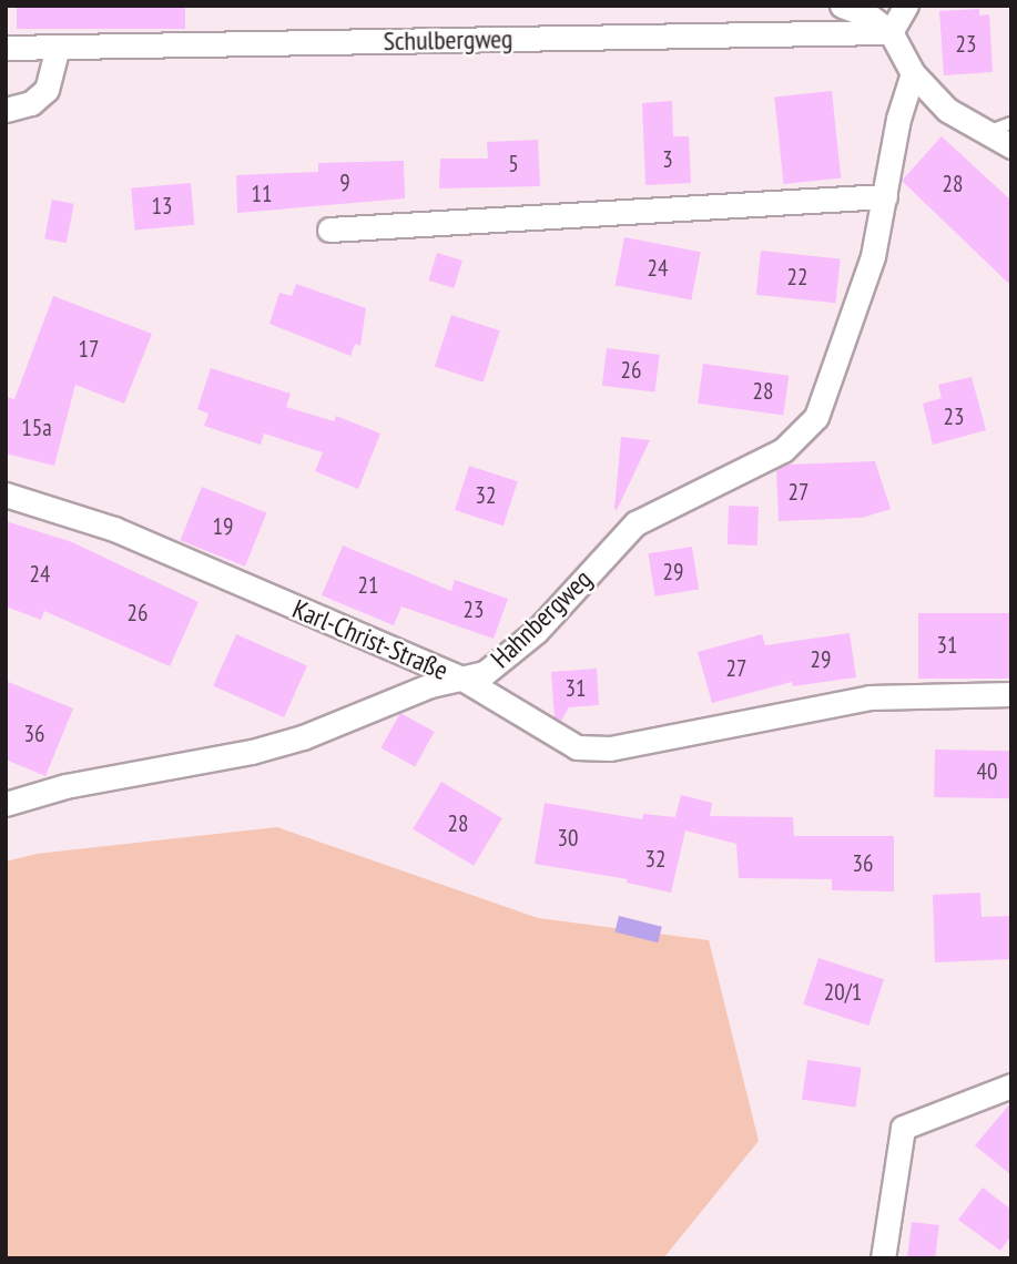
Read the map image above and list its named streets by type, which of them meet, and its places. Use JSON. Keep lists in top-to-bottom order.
{
  "streets": {
    "street": ["Schulbergweg", "Hahnbergweg", "Karl-Christ-Straße"]
  },
  "crossings": [
    ["Hahnbergweg", "Karl-Christ-Straße"]
  ],
  "house_numbers": [
    "23",
    "3",
    "5",
    "9",
    "28",
    "11",
    "13",
    "24",
    "22",
    "17",
    "26",
    "28",
    "23",
    "15a",
    "27",
    "32",
    "19",
    "29",
    "24",
    "21",
    "23",
    "26",
    "31",
    "29",
    "27",
    "31",
    "36",
    "40",
    "28",
    "30",
    "32",
    "36",
    "20/1"
  ]
}
